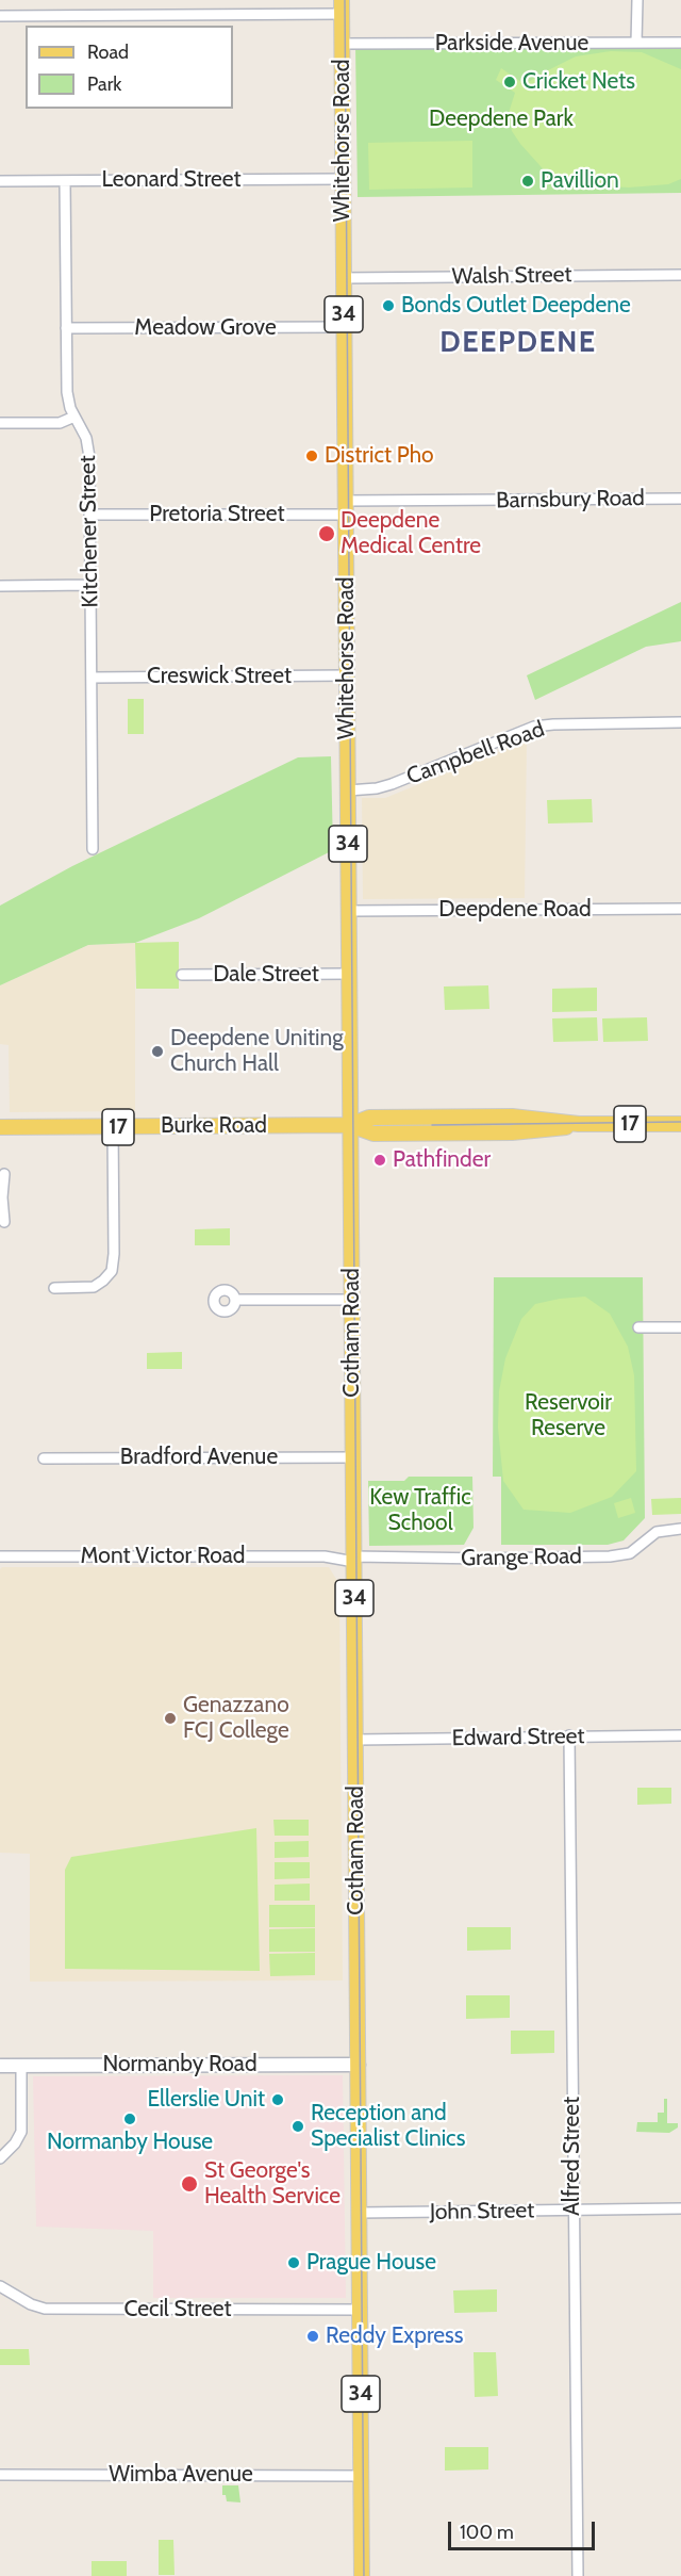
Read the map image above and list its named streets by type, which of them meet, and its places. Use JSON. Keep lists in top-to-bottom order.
{
  "streets": {
    "main road": [
      "Whitehorse Road",
      "34",
      "17",
      "Burke Road",
      "Cotham Road"
    ],
    "street": [
      "Parkside Avenue",
      "Leonard Street",
      "Walsh Street",
      "Meadow Grove",
      "Barnsbury Road",
      "Pretoria Street",
      "Kitchener Street",
      "Creswick Street",
      "Campbell Road",
      "Deepdene Road",
      "Dale Street",
      "Bradford Avenue",
      "Mont Victor Road",
      "Grange Road",
      "Edward Street",
      "Normanby Road",
      "Alfred Street",
      "John Street",
      "Cecil Street",
      "Wimba Avenue"
    ]
  },
  "crossings": [
    ["Parkside Avenue", "Whitehorse Road"],
    ["Whitehorse Road", "Leonard Street"],
    ["Whitehorse Road", "Walsh Street"],
    ["Whitehorse Road", "Meadow Grove"],
    ["Whitehorse Road", "Barnsbury Road"],
    ["Whitehorse Road", "Pretoria Street"],
    ["Whitehorse Road", "Creswick Street"],
    ["Whitehorse Road", "Campbell Road"],
    ["Whitehorse Road", "Deepdene Road"],
    ["Whitehorse Road", "Dale Street"],
    ["Whitehorse Road", "Burke Road"],
    ["Whitehorse Road", "Cotham Road"],
    ["Leonard Street", "Kitchener Street"],
    ["Meadow Grove", "Kitchener Street"],
    ["Barnsbury Road", "Pretoria Street"],
    ["Pretoria Street", "Kitchener Street"],
    ["Kitchener Street", "Creswick Street"],
    ["Burke Road", "Cotham Road"],
    ["Cotham Road", "Bradford Avenue"],
    ["Cotham Road", "Mont Victor Road"],
    ["Cotham Road", "Grange Road"],
    ["Cotham Road", "Edward Street"],
    ["Cotham Road", "Normanby Road"],
    ["Cotham Road", "John Street"],
    ["Cotham Road", "Cecil Street"],
    ["Cotham Road", "Wimba Avenue"],
    ["Mont Victor Road", "Grange Road"],
    ["Edward Street", "Alfred Street"],
    ["Alfred Street", "John Street"]
  ],
  "districts": ["DEEPDENE"],
  "parks": ["Deepdene Park", "Reservoir Reserve", "Kew Traffic School"],
  "places": [
    "Cricket Nets",
    "Pavillion",
    "Bonds Outlet Deepdene",
    "District Pho",
    "Deepdene Medical Centre",
    "Deepdene Uniting Church Hall",
    "Pathfinder",
    "Genazzano FCJ College",
    "Ellerslie Unit",
    "Normanby House",
    "Reception and Specialist Clinics",
    "St George's Health Service",
    "Prague House",
    "Reddy Express"
  ],
  "legend": ["Road", "Park"],
  "scale_bar": "100 m"
}
